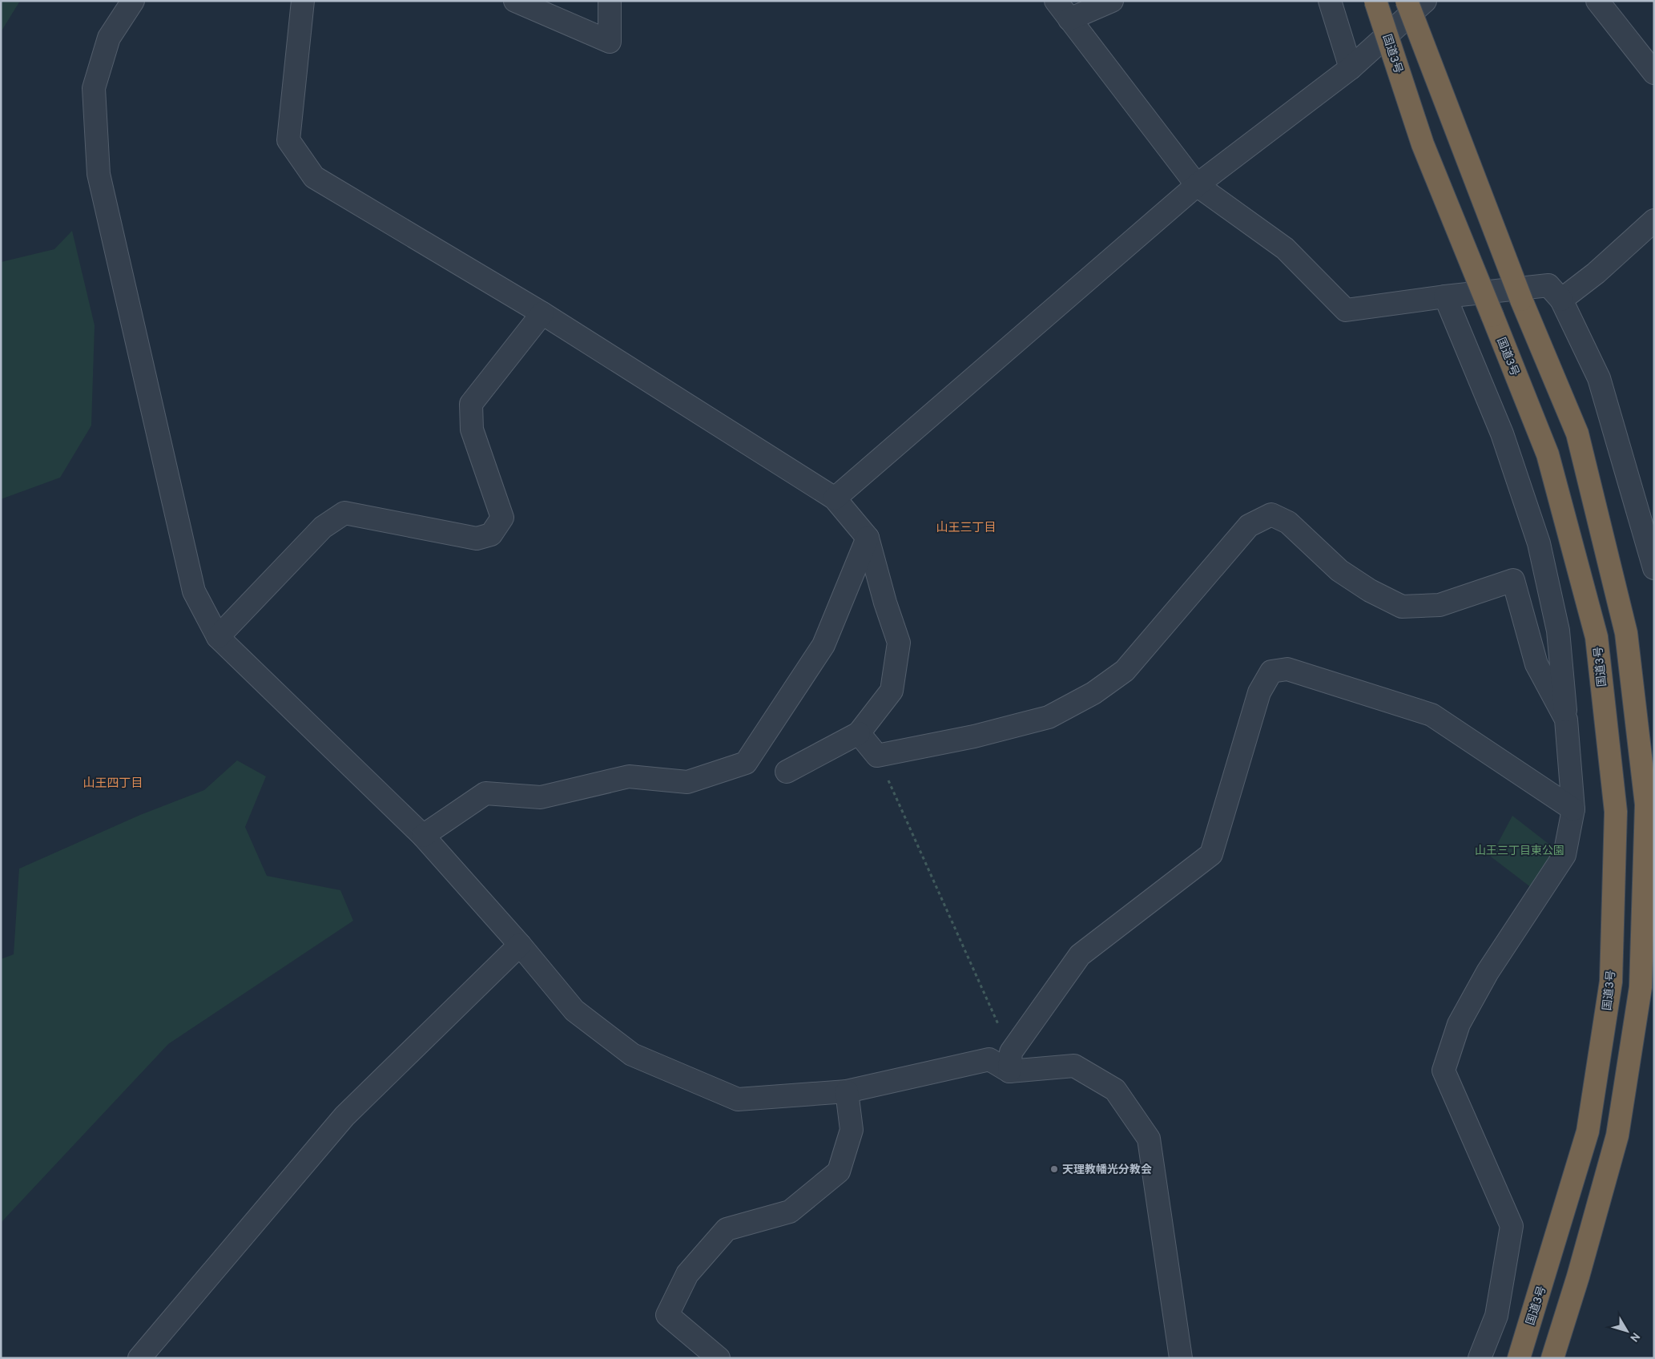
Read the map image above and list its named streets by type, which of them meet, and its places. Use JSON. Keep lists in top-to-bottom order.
{
  "streets": {
    "highway": ["国道3号"]
  },
  "districts": ["山王三丁目", "山王四丁目"],
  "parks": ["山王三丁目東公園"],
  "places": ["天理教幡光分教会"],
  "north": "bottom right"
}
